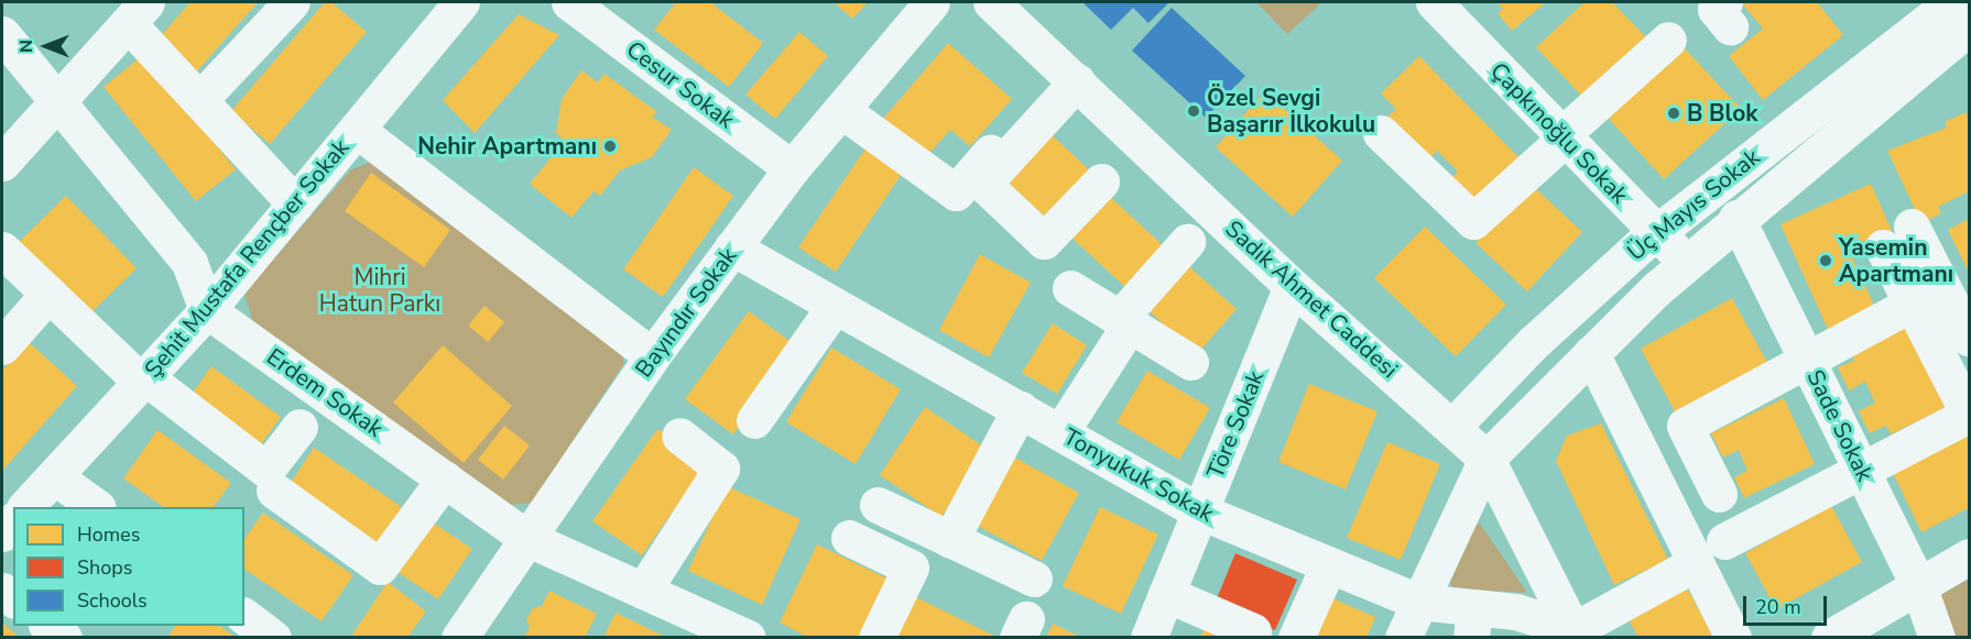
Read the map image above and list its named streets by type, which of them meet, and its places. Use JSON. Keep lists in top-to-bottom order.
{
  "streets": {
    "street": [
      "Cesur Sokak",
      "Çapkınoğlu Sokak",
      "Üç Mayıs Sokak",
      "Şehit Mustafa Rençber Sokak",
      "Sadık Ahmet Caddesi",
      "Bayındır Sokak",
      "Erdem Sokak",
      "Töre Sokak",
      "Sade Sokak",
      "Tonyukuk Sokak"
    ]
  },
  "crossings": [
    ["Cesur Sokak", "Bayındır Sokak"],
    ["Çapkınoğlu Sokak", "Üç Mayıs Sokak"],
    ["Üç Mayıs Sokak", "Sadık Ahmet Caddesi"],
    ["Üç Mayıs Sokak", "Sade Sokak"],
    ["Üç Mayıs Sokak", "Tonyukuk Sokak"],
    ["Şehit Mustafa Rençber Sokak", "Erdem Sokak"],
    ["Sadık Ahmet Caddesi", "Töre Sokak"],
    ["Sadık Ahmet Caddesi", "Tonyukuk Sokak"],
    ["Bayındır Sokak", "Erdem Sokak"],
    ["Bayındır Sokak", "Tonyukuk Sokak"],
    ["Töre Sokak", "Tonyukuk Sokak"]
  ],
  "parks": ["Mihri Hatun Parkı"],
  "places": [
    "Özel Sevgi Başarır İlkokulu",
    "B Blok",
    "Nehir Apartmanı",
    "Yasemin Apartmanı"
  ],
  "legend": ["Homes", "Shops", "Schools"],
  "scale_bar": "20 m",
  "north": "left"
}
